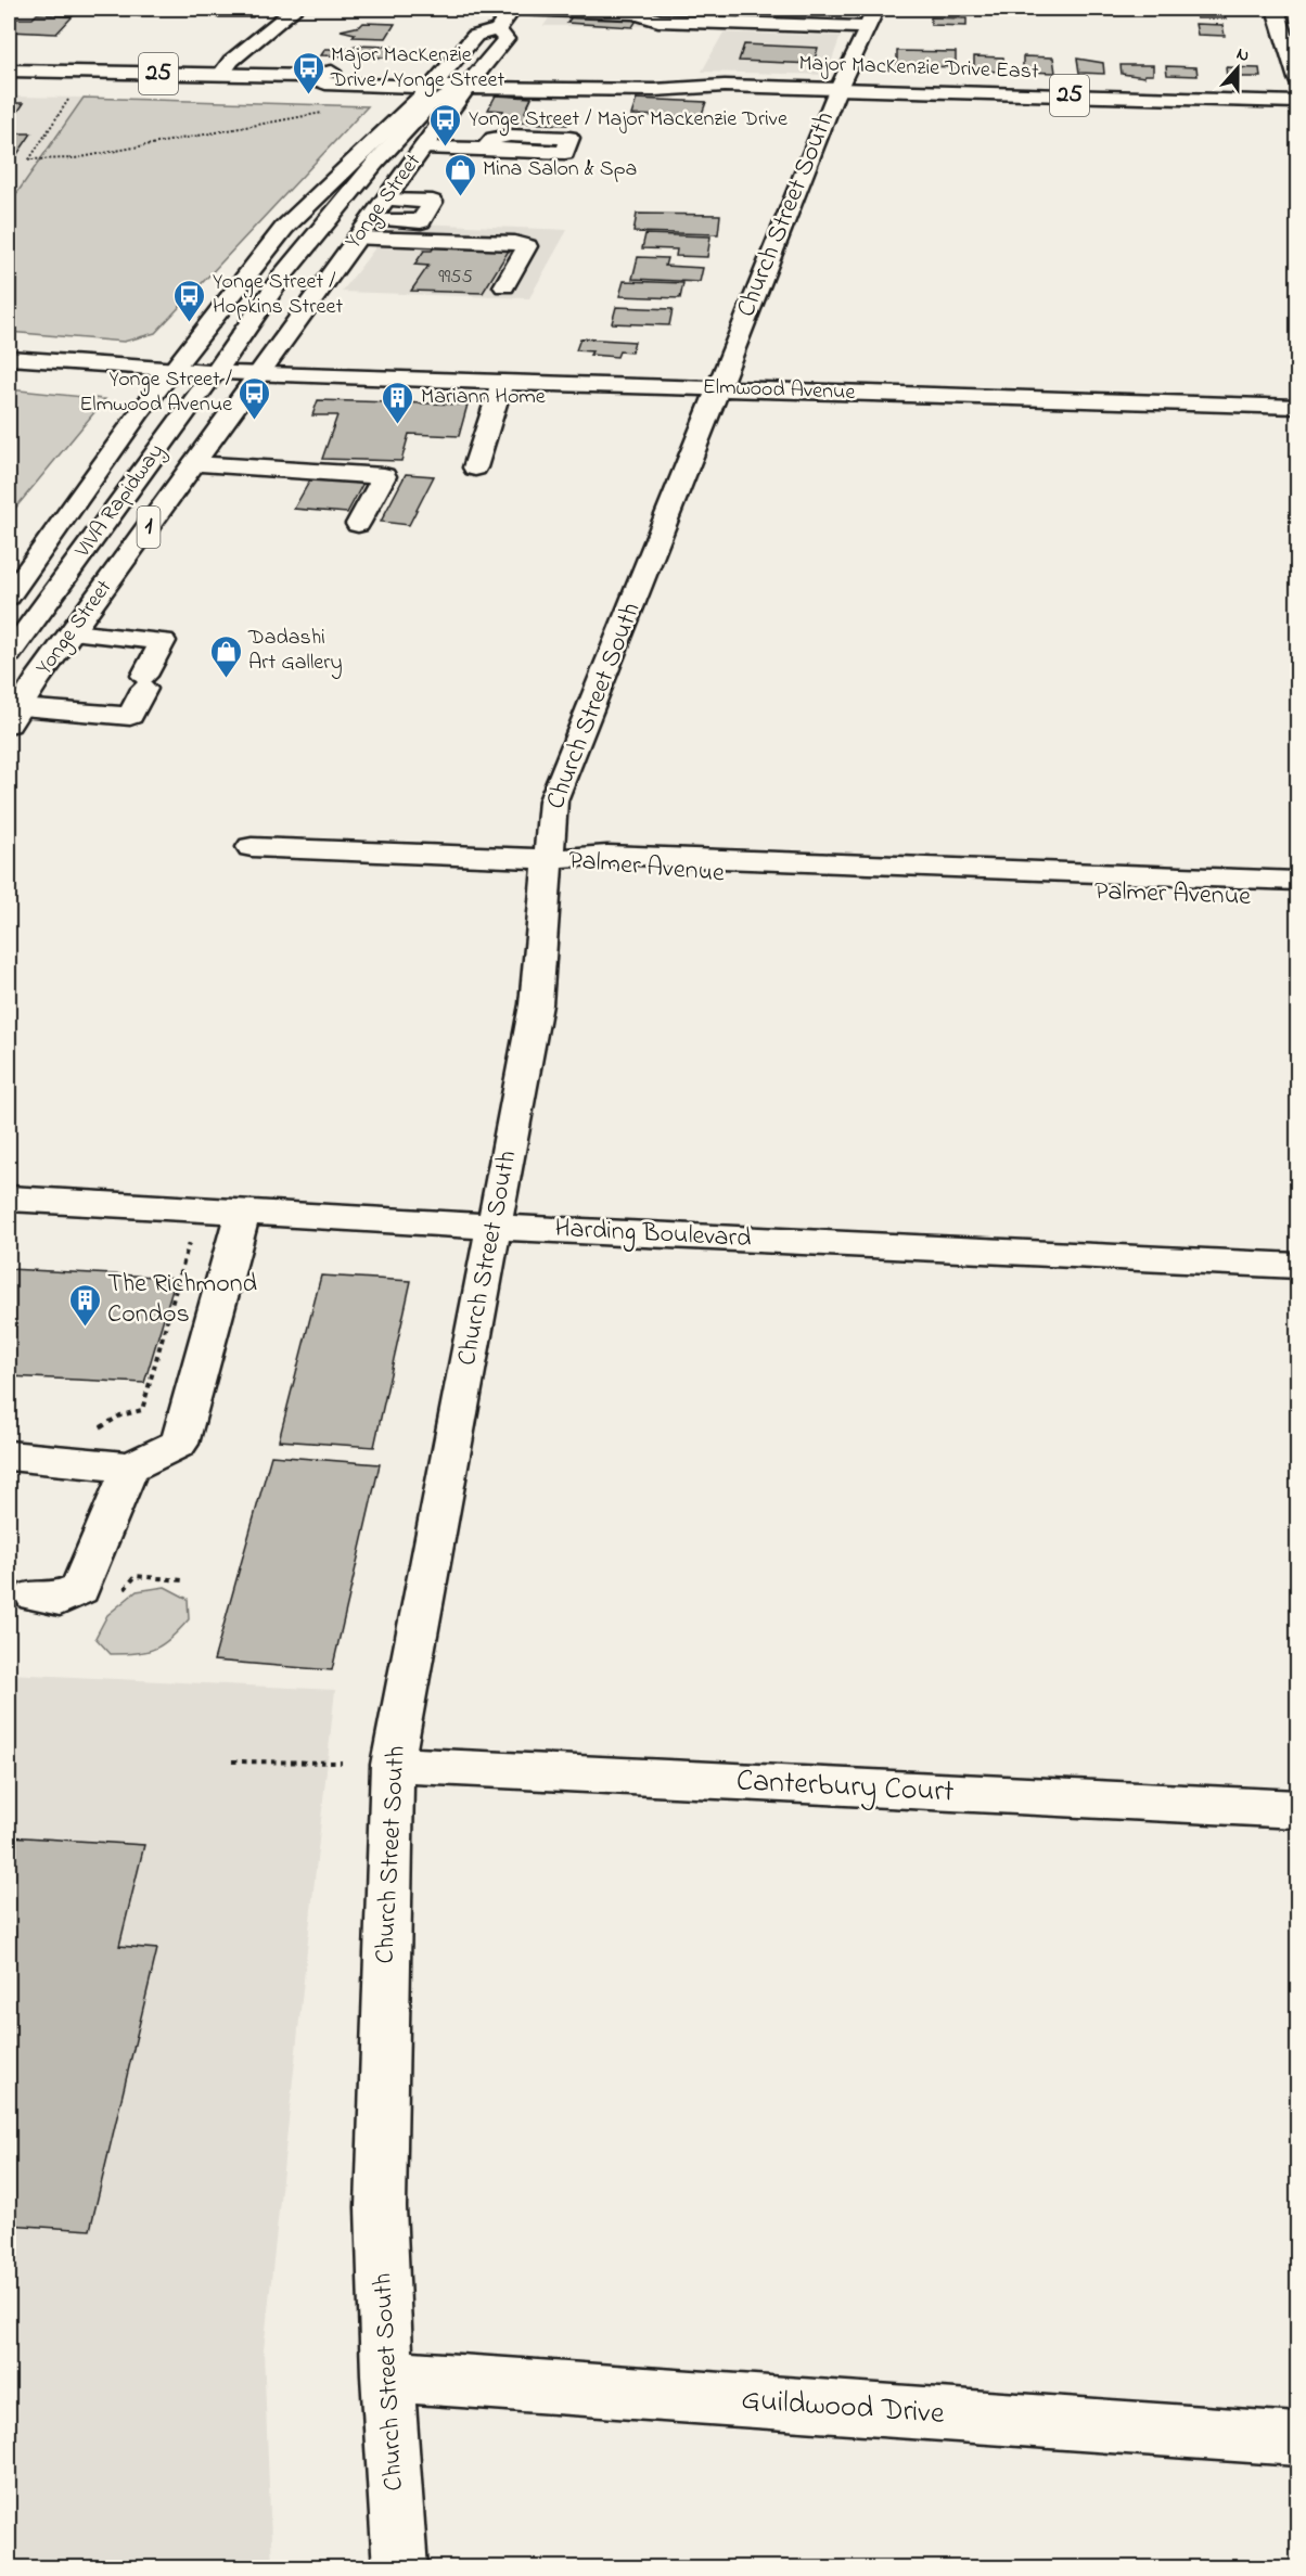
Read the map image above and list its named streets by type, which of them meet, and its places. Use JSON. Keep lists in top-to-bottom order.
{
  "streets": {
    "street": [
      "Major MacKenzie Drive East",
      "25",
      "Yonge Street",
      "Church Street South",
      "Elmwood Avenue",
      "VIVA Rapidway",
      "1",
      "Palmer Avenue",
      "Harding Boulevard",
      "Canterbury Court",
      "Guildwood Drive"
    ]
  },
  "crossings": [
    ["Major MacKenzie Drive East", "25"],
    ["Major MacKenzie Drive East", "Yonge Street"],
    ["Major MacKenzie Drive East", "Church Street South"],
    ["Major MacKenzie Drive East", "VIVA Rapidway"],
    ["25", "Yonge Street"],
    ["25", "VIVA Rapidway"],
    ["Yonge Street", "Elmwood Avenue"],
    ["Yonge Street", "VIVA Rapidway"],
    ["Church Street South", "Elmwood Avenue"],
    ["Church Street South", "Palmer Avenue"],
    ["Church Street South", "Harding Boulevard"],
    ["Church Street South", "Canterbury Court"],
    ["Church Street South", "Guildwood Drive"],
    ["Elmwood Avenue", "VIVA Rapidway"]
  ],
  "places": {
    "bus stop": [
      "Major MacKenzie Drive / Yonge Street",
      "Yonge Street / Major Mackenzie Drive",
      "Yonge Street / Hopkins Street",
      "Yonge Street / Elmwood Avenue"
    ],
    "shop": ["Mina Salon & Spa", "Dadashi Art Gallery"],
    "building": ["Mariann Home", "The Richmond Condos"]
  },
  "house_numbers": ["9955"],
  "north": "top"
}
